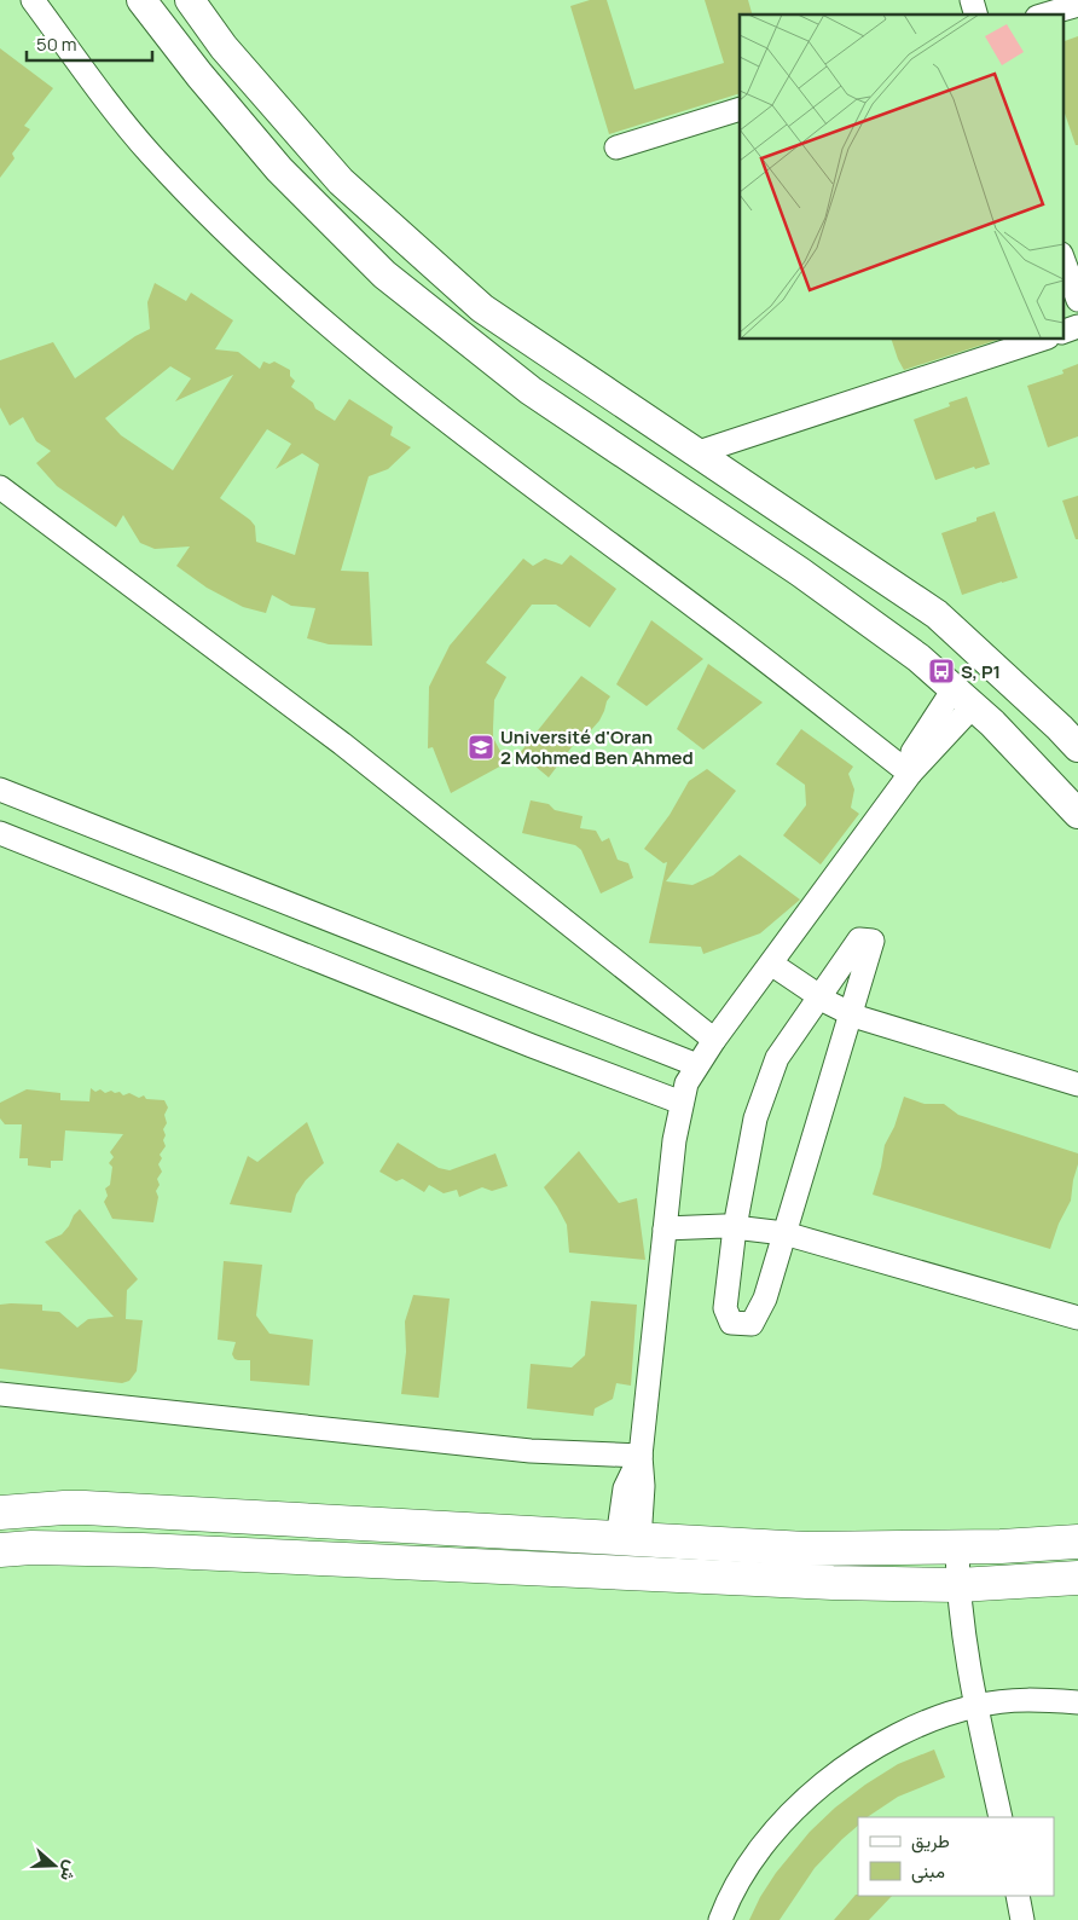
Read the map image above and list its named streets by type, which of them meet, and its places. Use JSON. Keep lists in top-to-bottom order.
{
  "places": {
    "bus stop": ["S, P1"],
    "school or university": ["Université d'Oran 2 Mohmed Ben Ahmed"]
  },
  "legend": ["طريق", "مبنى"],
  "scale_bar": "50 m",
  "north": "right"
}
